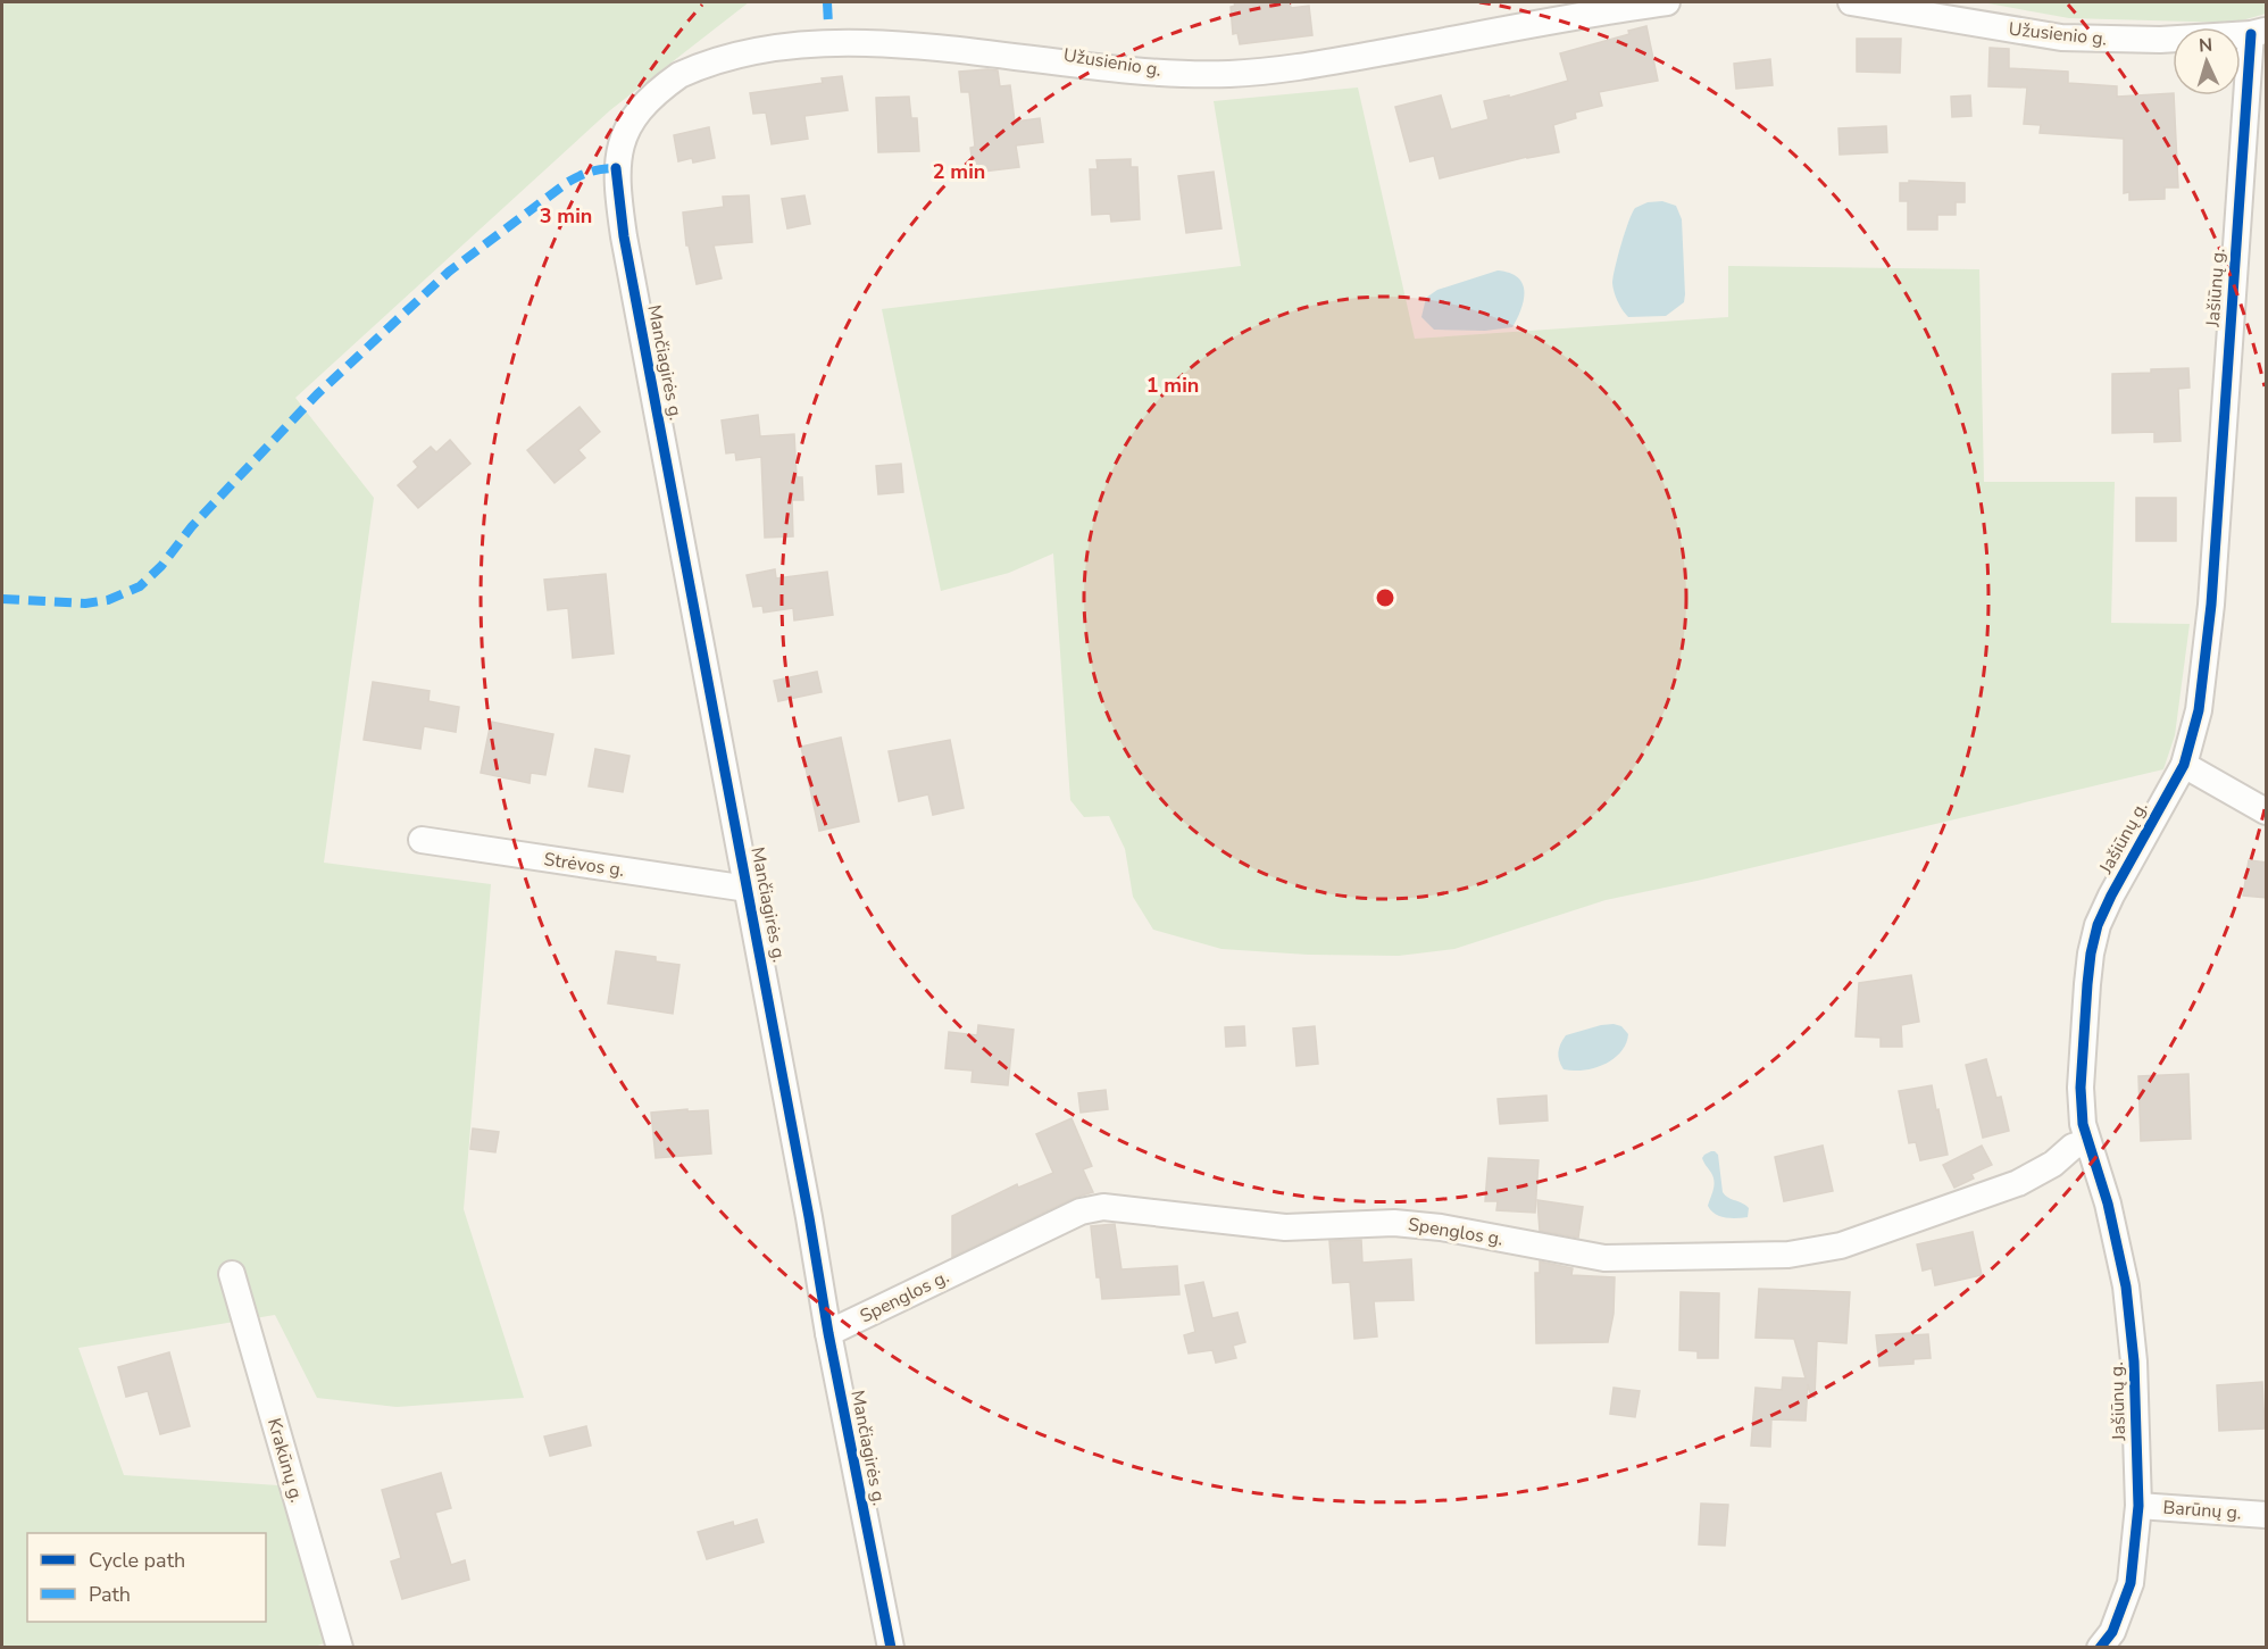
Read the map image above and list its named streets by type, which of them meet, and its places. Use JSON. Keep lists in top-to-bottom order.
{
  "streets": {
    "street": [
      "Užusienio g.",
      "Jašiūnų g.",
      "Mančiagirės g.",
      "Strėvos g.",
      "Spenglos g.",
      "Krakūnų g.",
      "Barūnų g."
    ]
  },
  "crossings": [
    ["Užusienio g.", "Jašiūnų g."],
    ["Užusienio g.", "Mančiagirės g."],
    ["Jašiūnų g.", "Spenglos g."],
    ["Jašiūnų g.", "Barūnų g."],
    ["Mančiagirės g.", "Strėvos g."],
    ["Mančiagirės g.", "Spenglos g."]
  ],
  "legend": ["Cycle path", "Path"],
  "north": "top",
  "rings": ["2 min", "3 min", "1 min"]
}
